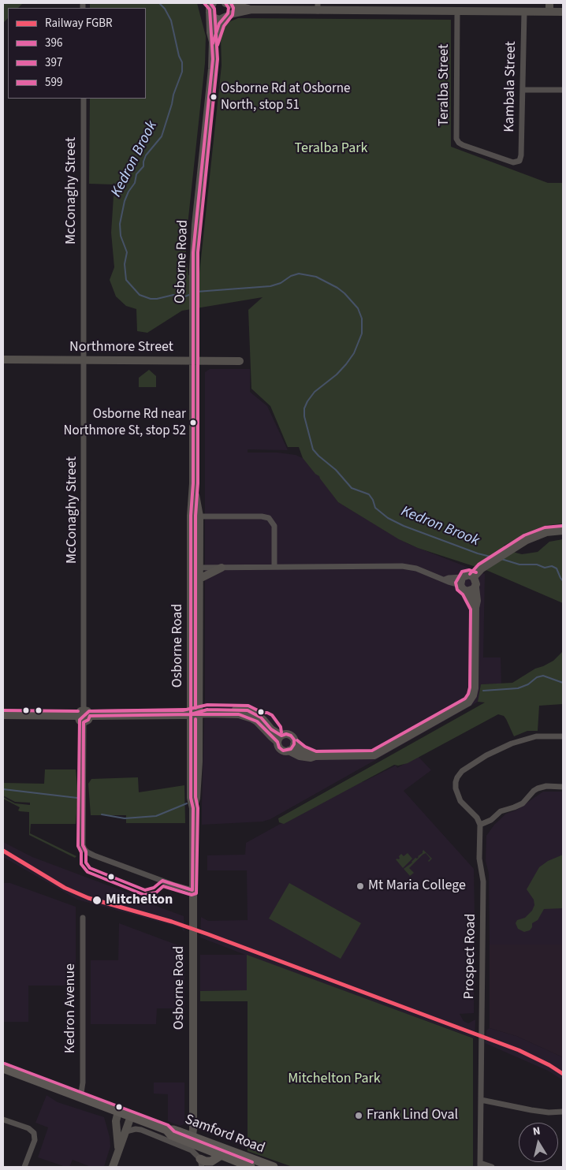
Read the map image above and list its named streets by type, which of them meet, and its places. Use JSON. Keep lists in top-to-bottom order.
{
  "streets": {
    "main road": ["Samford Road"],
    "street": [
      "Teralba Street",
      "Kambala Street",
      "McConaghy Street",
      "Osborne Road",
      "Northmore Street",
      "Prospect Road",
      "Kedron Avenue"
    ]
  },
  "crossings": [
    ["Teralba Street", "Kambala Street"],
    ["McConaghy Street", "Osborne Road"],
    ["McConaghy Street", "Northmore Street"],
    ["Osborne Road", "Northmore Street"],
    ["Osborne Road", "Samford Road"],
    ["Kedron Avenue", "Samford Road"]
  ],
  "water": ["Kedron Brook"],
  "parks": ["Teralba Park", "Mitchelton Park"],
  "places": [
    "Osborne Rd at Osborne North, stop 51",
    "Osborne Rd near Northmore St, stop 52",
    "Mt Maria College",
    "Mitchelton",
    "Frank Lind Oval"
  ],
  "lines": [
    "transit line 396",
    "transit line 397",
    "transit line 599",
    "rail line FGBR"
  ],
  "legend": [
    "Railway FGBR",
    "396",
    "397",
    "599"
  ],
  "north": "top"
}
